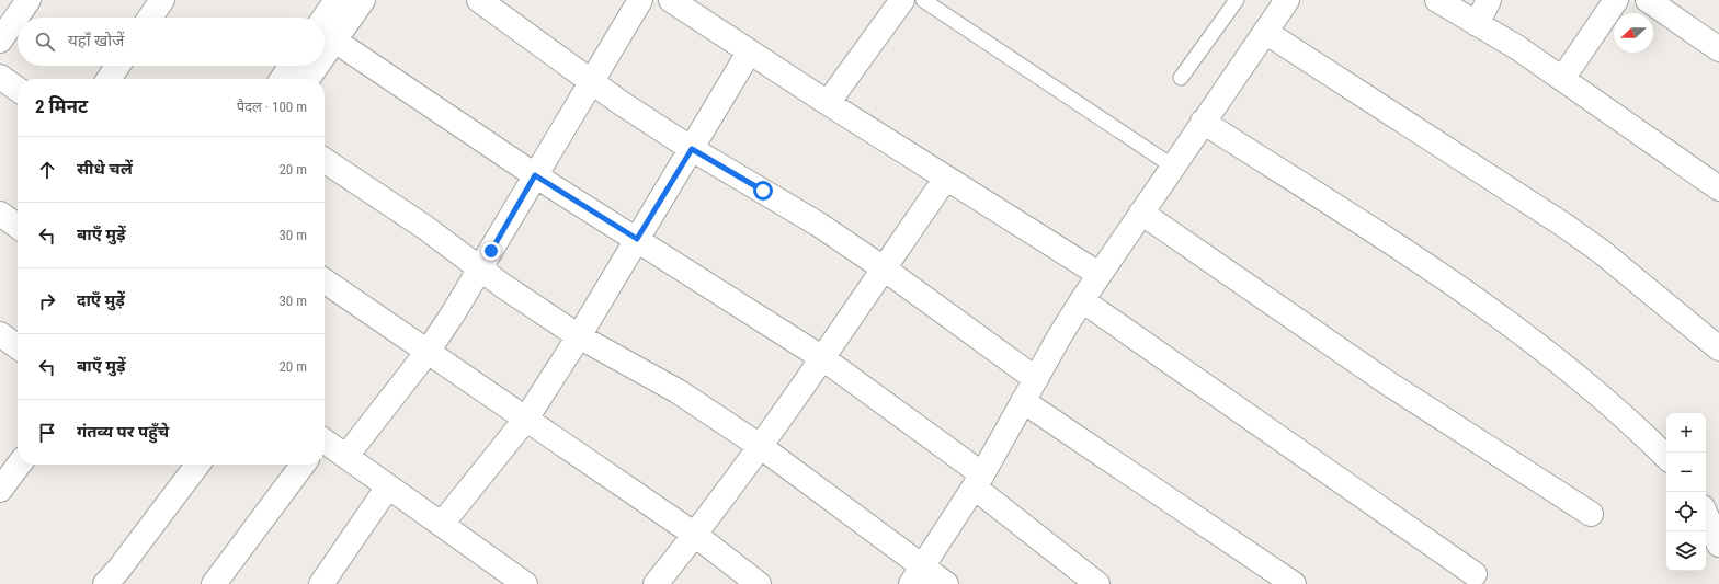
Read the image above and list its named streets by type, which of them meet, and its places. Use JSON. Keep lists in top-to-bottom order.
{
  "north": "left",
  "page": {
    "search": "यहाँ खोजें",
    "heading": ["2 मिनट", "पैदल · 100 m"],
    "list": [
      ["सीधे चलें", "20 m"],
      ["बाएँ मुड़ें", "30 m"],
      ["दाएँ मुड़ें", "30 m"],
      ["बाएँ मुड़ें", "20 m"],
      "गंतव्य पर पहुँचे"
    ],
    "map_buttons": ["+", "−"]
  }
}
